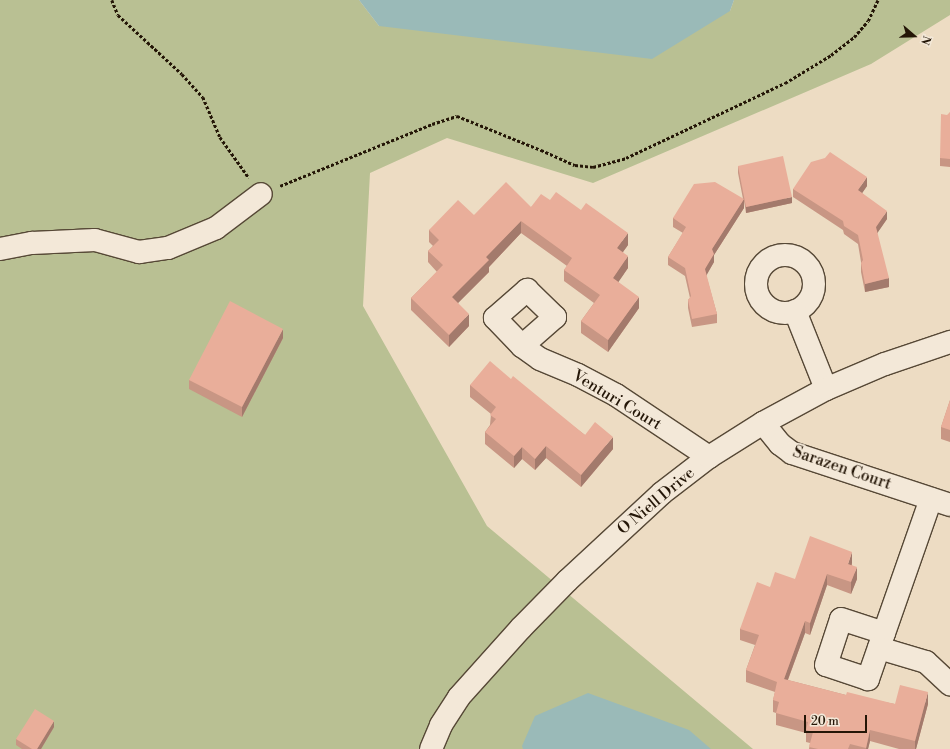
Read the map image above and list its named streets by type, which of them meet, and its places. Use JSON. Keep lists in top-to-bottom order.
{
  "streets": {
    "street": ["Venturi Court", "Sarazen Court", "O Niell Drive"]
  },
  "crossings": [
    ["Venturi Court", "O Niell Drive"],
    ["Sarazen Court", "O Niell Drive"]
  ],
  "scale_bar": "20 m",
  "north": "right"
}
